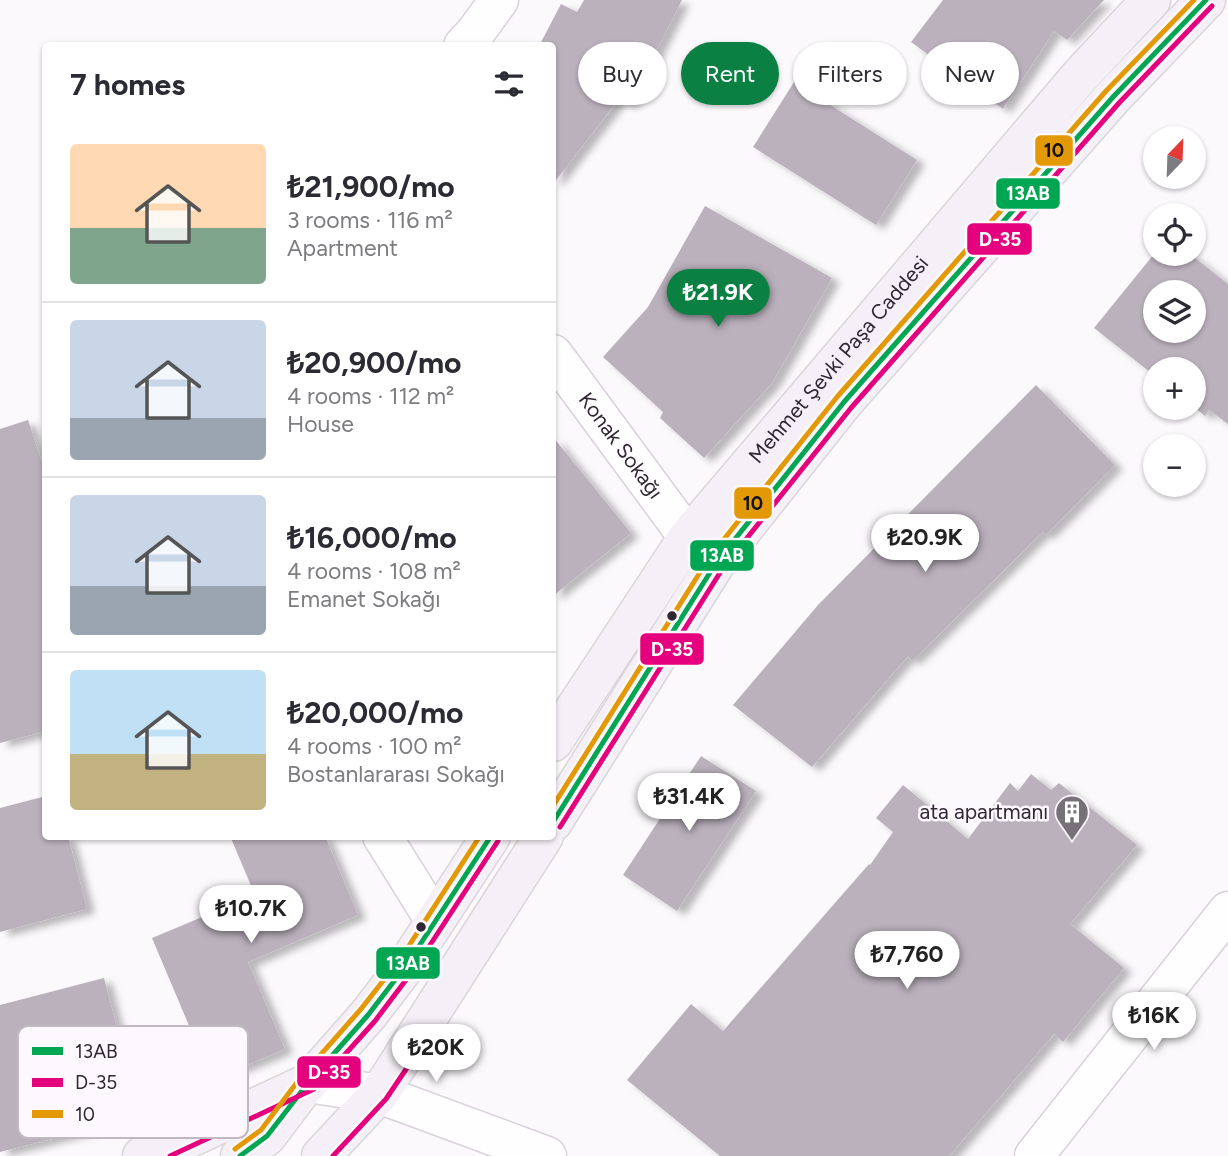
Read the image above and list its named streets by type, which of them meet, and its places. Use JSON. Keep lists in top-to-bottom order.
{
  "streets": {
    "main road": ["Mehmet Şevki Paşa Caddesi"],
    "street": ["Konak Sokağı"]
  },
  "crossings": [
    ["Mehmet Şevki Paşa Caddesi", "Konak Sokağı"]
  ],
  "places": {
    "building": ["ata apartmanı"]
  },
  "lines": ["transit line 13AB", "transit line 10", "transit line D-35"],
  "legend": ["13AB", "D-35", "10"],
  "north": "top right",
  "page": {
    "chip": [
      "Buy",
      "Rent",
      "Filters",
      "New"
    ],
    "heading": "7 homes",
    "map_buttons": ["+", "−"],
    "list": [
      {
        "name": "₺21,900/mo",
        "note": "3 rooms · 116 m² · Apartment"
      },
      {
        "name": "₺20,900/mo",
        "note": "4 rooms · 112 m² · House"
      },
      {
        "name": "₺16,000/mo",
        "note": "4 rooms · 108 m² · Emanet Sokağı"
      },
      {
        "name": "₺20,000/mo",
        "note": "4 rooms · 100 m² · Bostanlararası Sokağı"
      }
    ],
    "price": [
      "₺21.9K",
      "₺20.9K",
      "₺31.4K",
      "₺10.7K",
      "₺7,760",
      "₺16K",
      "₺20K"
    ]
  }
}
